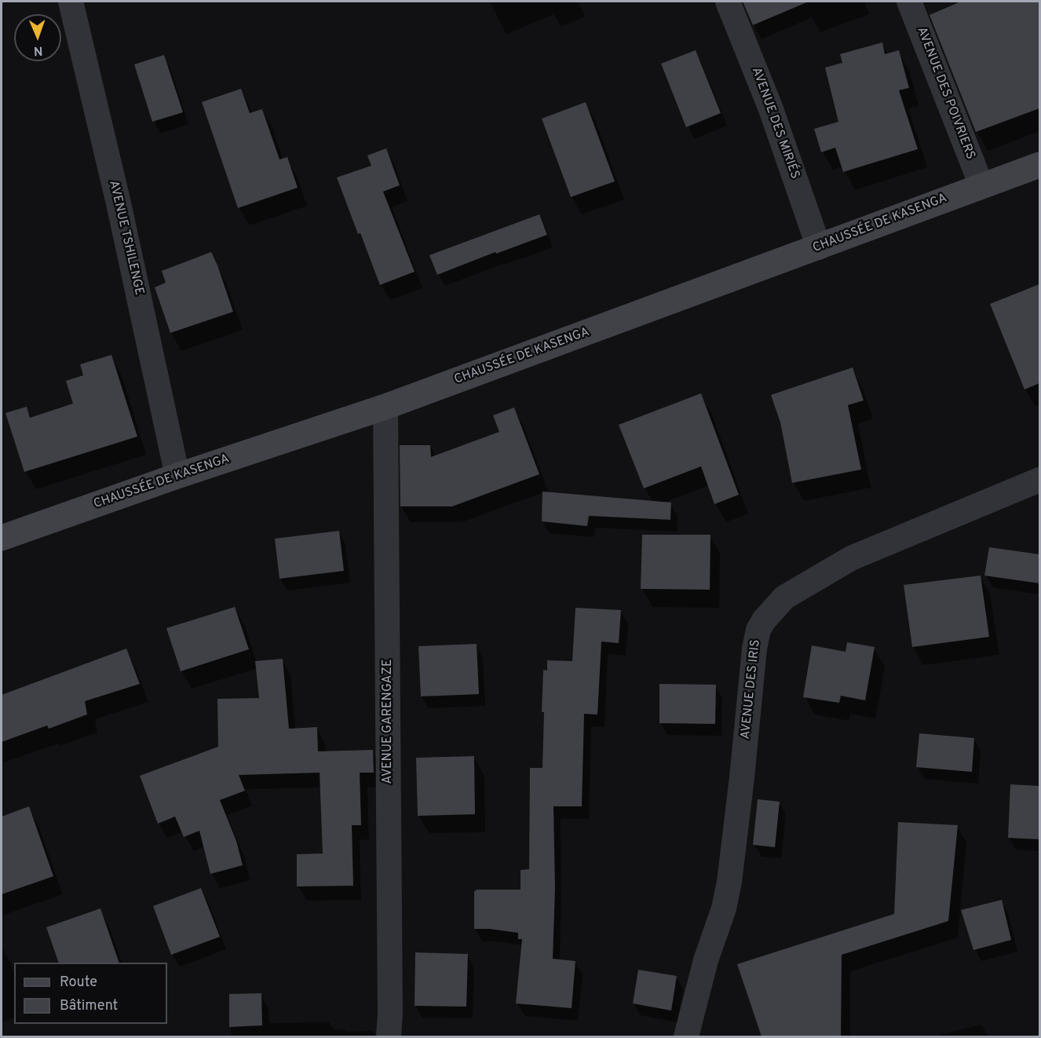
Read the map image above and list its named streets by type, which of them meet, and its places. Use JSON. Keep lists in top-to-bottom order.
{
  "streets": {
    "main road": ["CHAUSSÉE DE KASENGA"],
    "street": [
      "AVENUE DES POIVRIERS",
      "AVENUE DES MIRIÉS",
      "AVENUE TSHILENGE",
      "AVENUE DES IRIS",
      "AVENUE GARENGAZE"
    ]
  },
  "crossings": [
    ["AVENUE DES POIVRIERS", "CHAUSSÉE DE KASENGA"],
    ["AVENUE DES MIRIÉS", "CHAUSSÉE DE KASENGA"],
    ["CHAUSSÉE DE KASENGA", "AVENUE TSHILENGE"],
    ["CHAUSSÉE DE KASENGA", "AVENUE GARENGAZE"]
  ],
  "legend": ["Route", "Bâtiment"],
  "north": "bottom"
}
